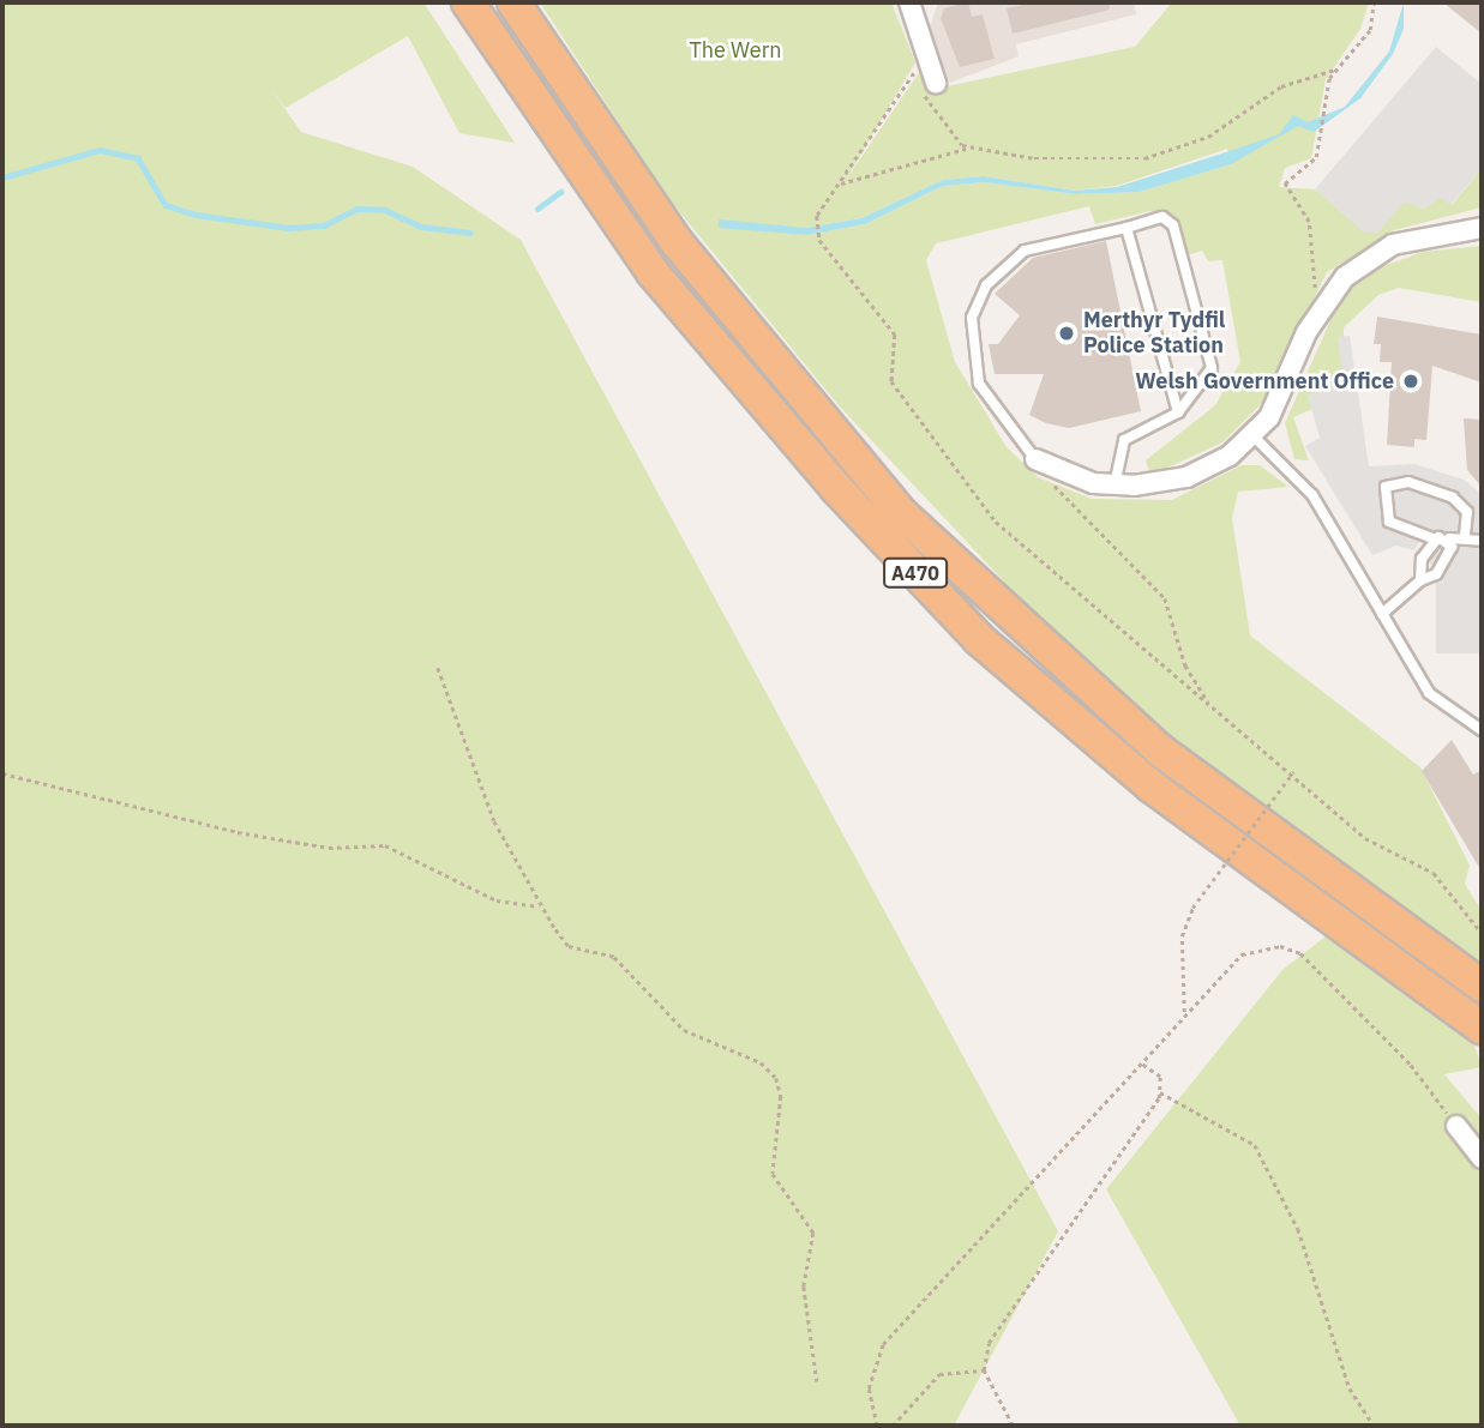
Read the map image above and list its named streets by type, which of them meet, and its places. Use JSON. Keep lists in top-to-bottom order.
{
  "streets": {
    "highway": ["A470"]
  },
  "parks": ["The Wern"],
  "places": ["Merthyr Tydfil Police Station", "Welsh Government Office"]
}
